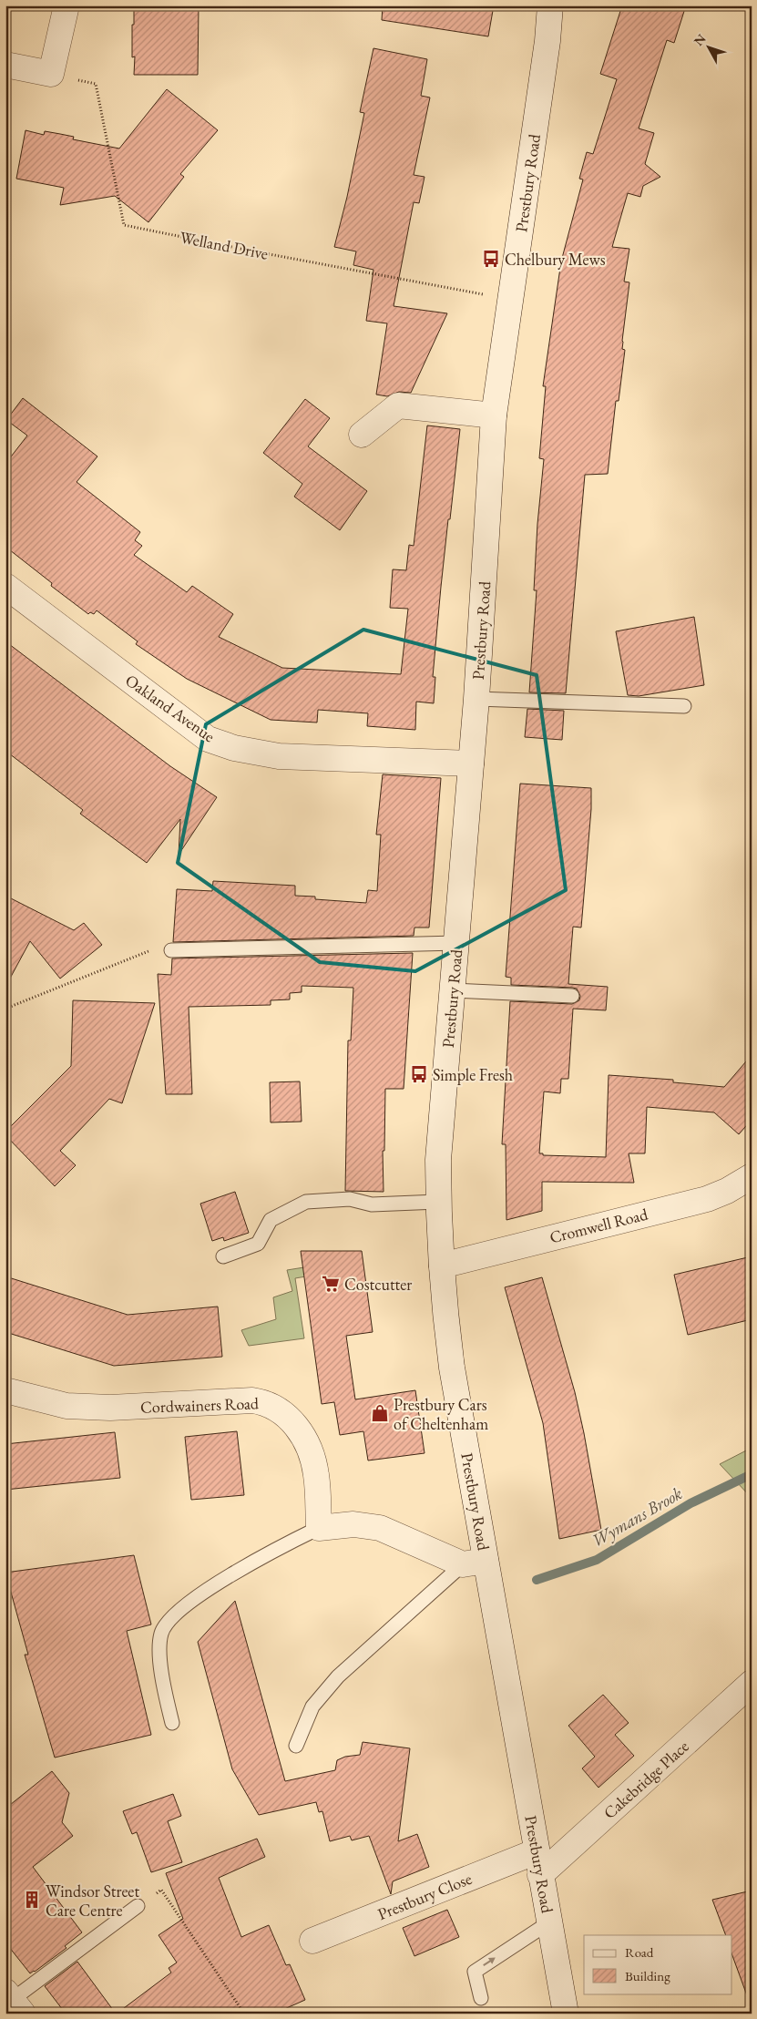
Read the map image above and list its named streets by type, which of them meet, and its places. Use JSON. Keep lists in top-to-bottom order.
{
  "streets": {
    "street": [
      "Prestbury Road",
      "Oakland Avenue",
      "Cromwell Road",
      "Cordwainers Road",
      "Cakebridge Place",
      "Prestbury Close"
    ],
    "path": ["Welland Drive"]
  },
  "crossings": [
    ["Prestbury Road", "Welland Drive"],
    ["Prestbury Road", "Oakland Avenue"],
    ["Prestbury Road", "Cromwell Road"],
    ["Prestbury Road", "Cakebridge Place"],
    ["Prestbury Road", "Prestbury Close"],
    ["Cakebridge Place", "Prestbury Close"]
  ],
  "water": ["Wymans Brook"],
  "places": {
    "bus stop": ["Chelbury Mews", "Simple Fresh"],
    "supermarket": ["Costcutter"],
    "shop": ["Prestbury Cars of Cheltenham"],
    "building": ["Windsor Street Care Centre"]
  },
  "legend": ["Road", "Building"],
  "north": "top left"
}
